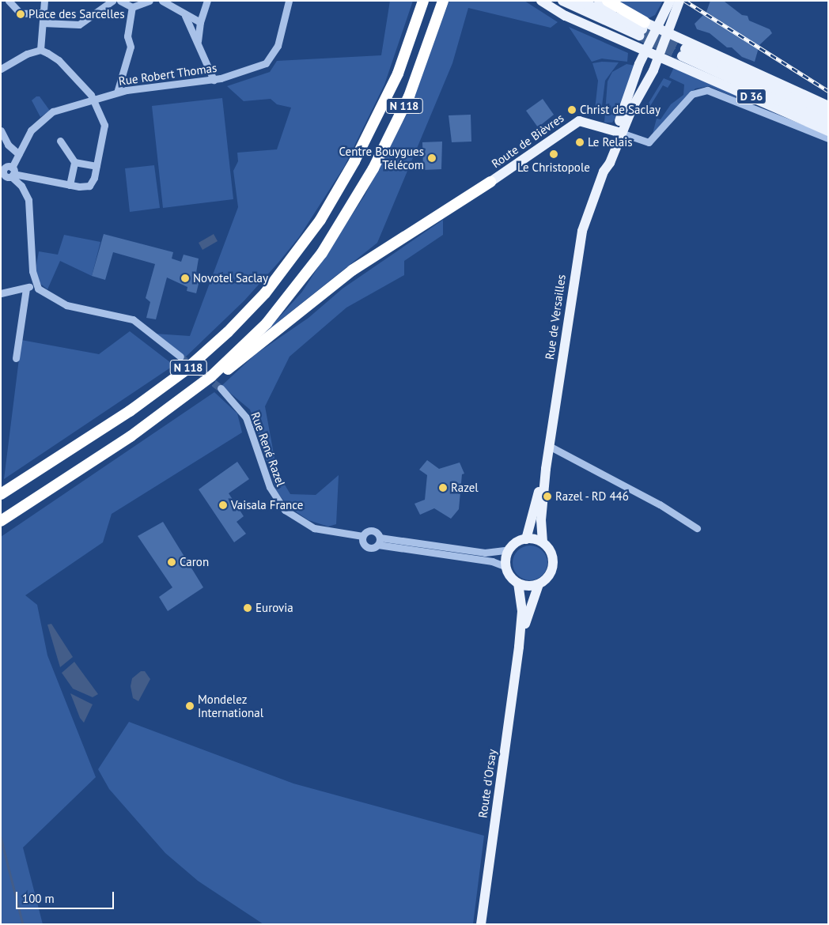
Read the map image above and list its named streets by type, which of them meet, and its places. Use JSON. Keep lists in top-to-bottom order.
{
  "streets": {
    "highway": ["N 118"],
    "main road": [
      "D 36",
      "Route de Bièvres",
      "Rue de Versailles",
      "Route d'Orsay"
    ],
    "street": ["Rue Robert Thomas", "Rue René Razel"]
  },
  "crossings": [
    ["D 36", "Rue de Versailles"],
    ["Route de Bièvres", "Rue de Versailles"],
    ["Rue de Versailles", "Rue René Razel"],
    ["Rue de Versailles", "Route d'Orsay"],
    ["Rue René Razel", "Route d'Orsay"]
  ],
  "places": [
    "Place des Sarcelles",
    "Christ de Saclay",
    "Le Relais",
    "Le Christopole",
    "Centre Bouygues Télécom",
    "Novotel Saclay",
    "Razel",
    "Razel - RD 446",
    "Vaisala France",
    "Caron",
    "Eurovia",
    "Mondelez International"
  ],
  "scale_bar": "100 m"
}
